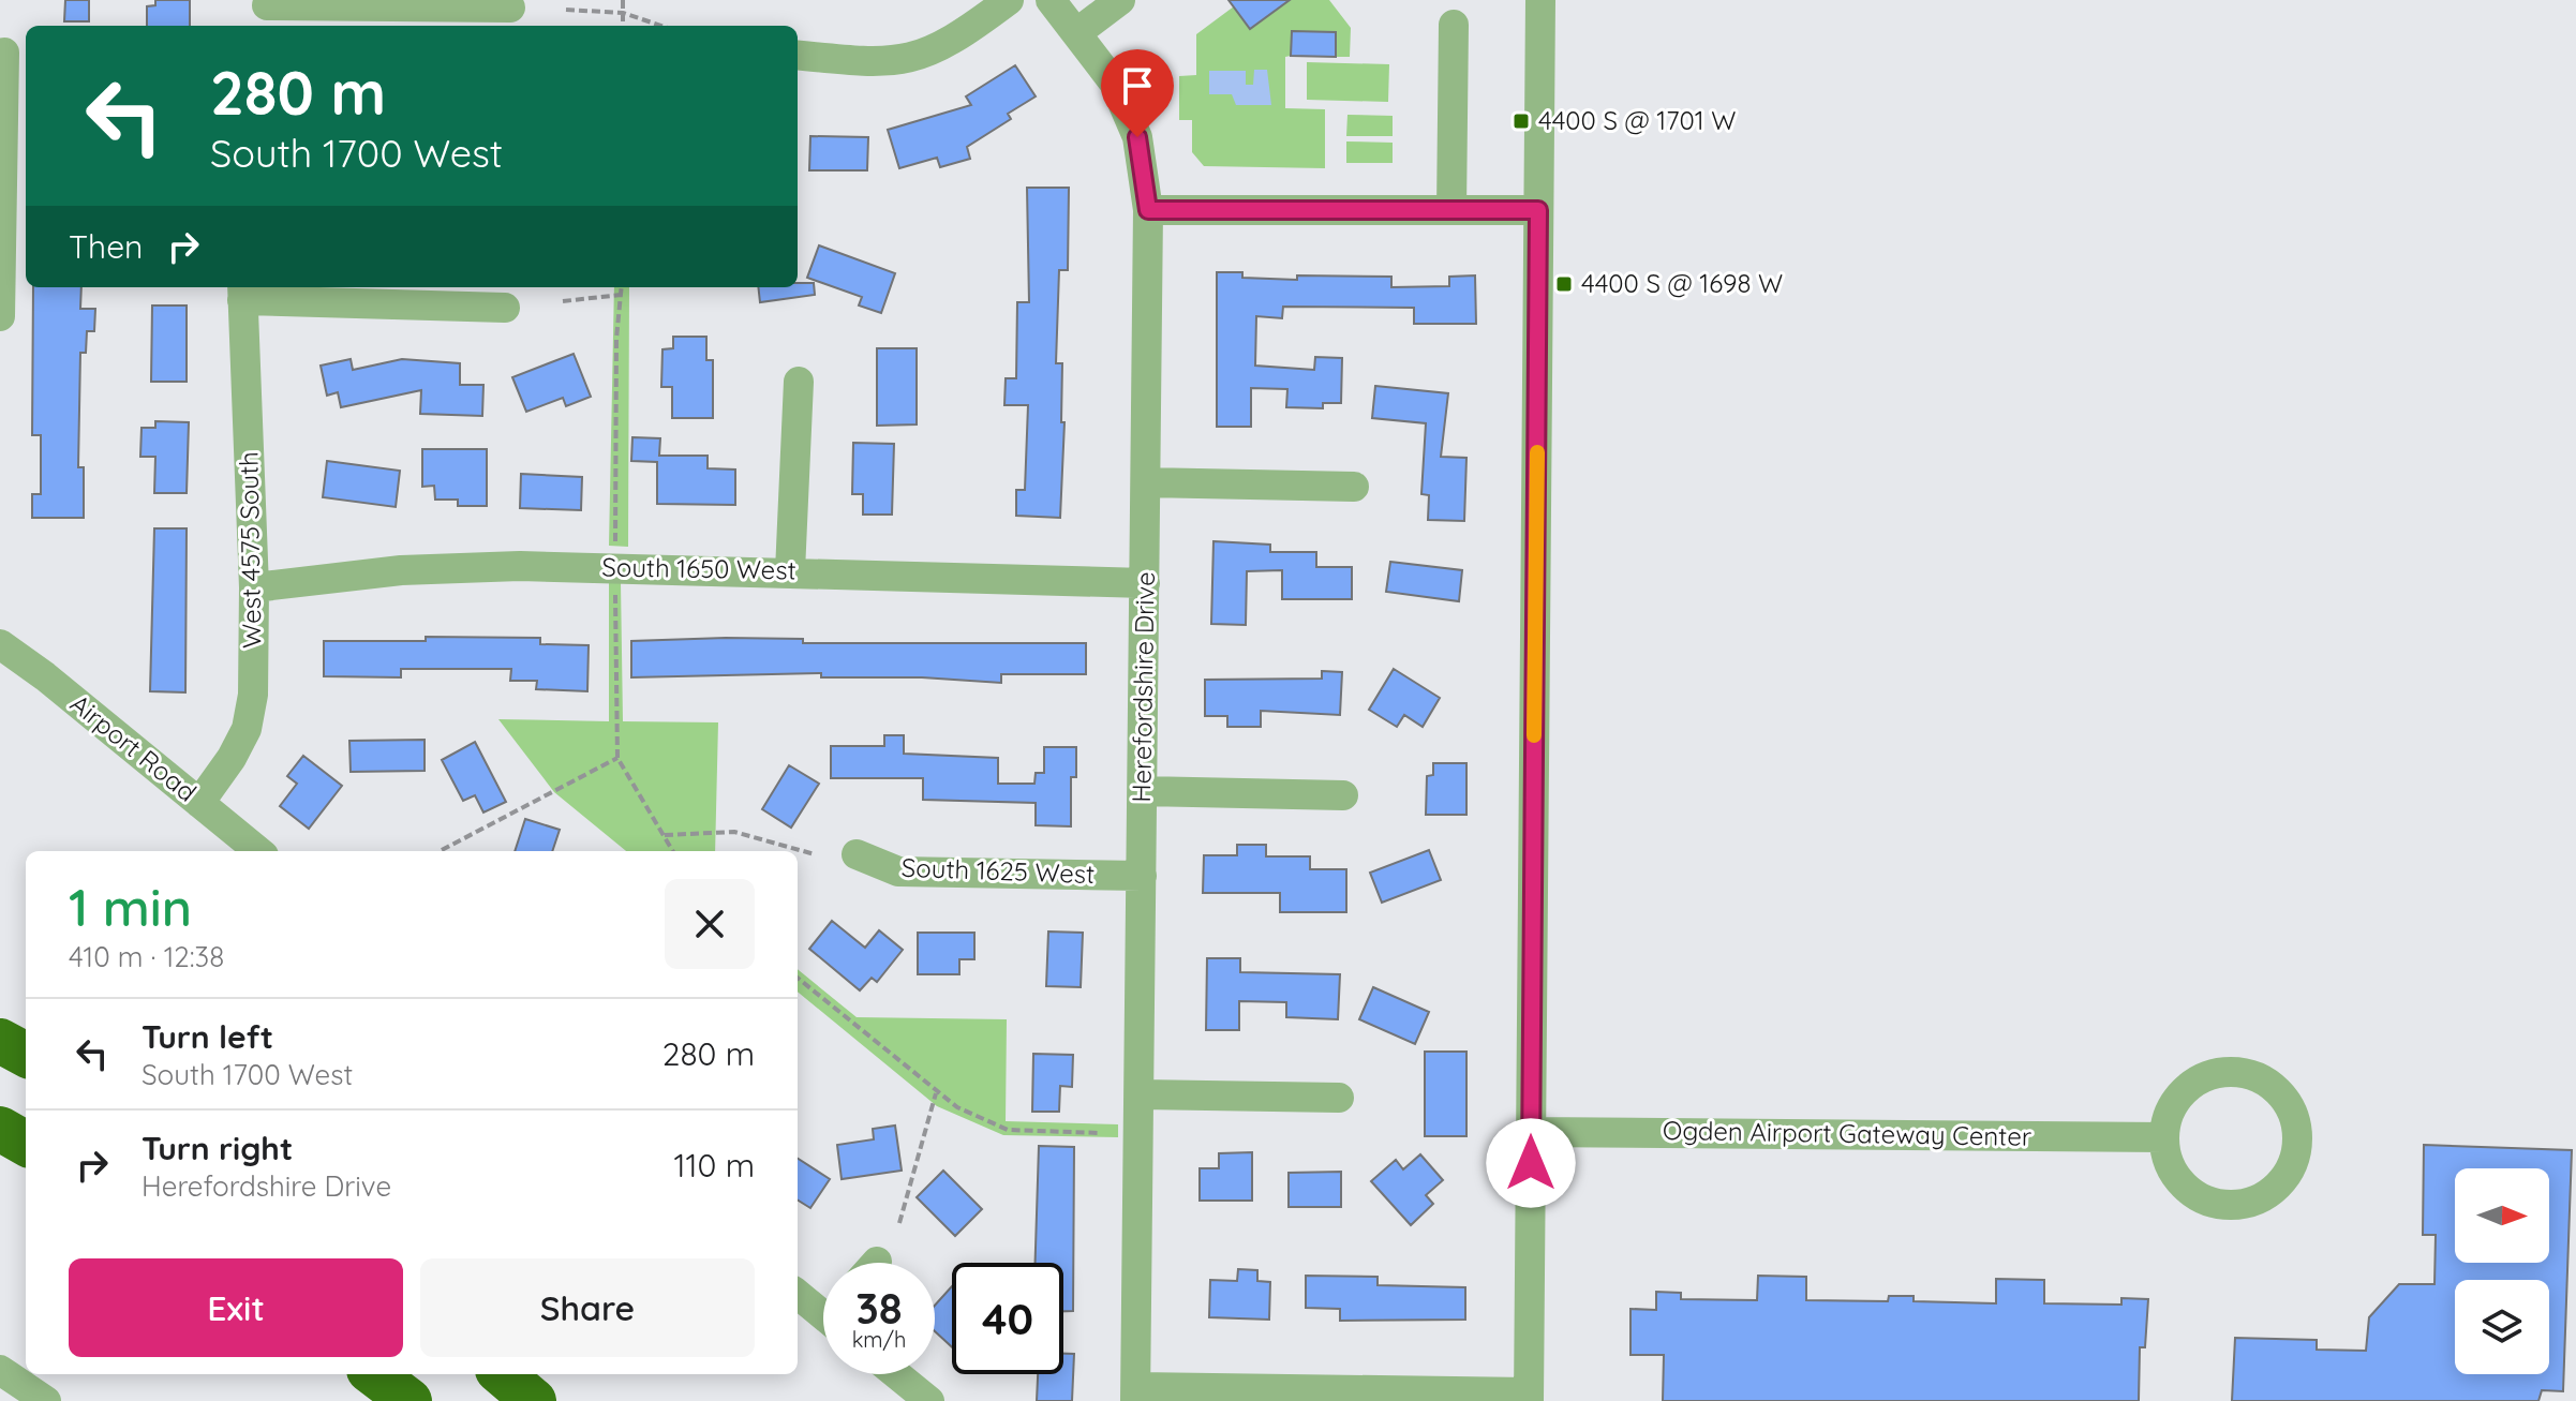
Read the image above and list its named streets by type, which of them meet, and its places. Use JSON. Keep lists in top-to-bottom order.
{
  "streets": {
    "street": [
      "West 4575 South",
      "South 1650 West",
      "Herefordshire Drive",
      "Airport Road",
      "South 1625 West",
      "Ogden Airport Gateway Center"
    ]
  },
  "crossings": [
    ["West 4575 South", "South 1650 West"],
    ["West 4575 South", "Airport Road"],
    ["South 1650 West", "Herefordshire Drive"],
    ["Herefordshire Drive", "South 1625 West"]
  ],
  "places": {
    "transit": ["4400 S @ 1701 W", "4400 S @ 1698 W"]
  },
  "north": "right",
  "page": {
    "turn": ["280 m", "South 1700 West"],
    "then": "Then",
    "heading": ["1 min", "410 m · 12:38"],
    "list": [
      {
        "name": "Turn left",
        "note": "South 1700 West",
        "value": "280 m"
      },
      {
        "name": "Turn right",
        "note": "Herefordshire Drive",
        "value": "110 m"
      }
    ],
    "buttons": ["Exit", "Share"],
    "speed": "38 km/h",
    "limit": "40"
  }
}
